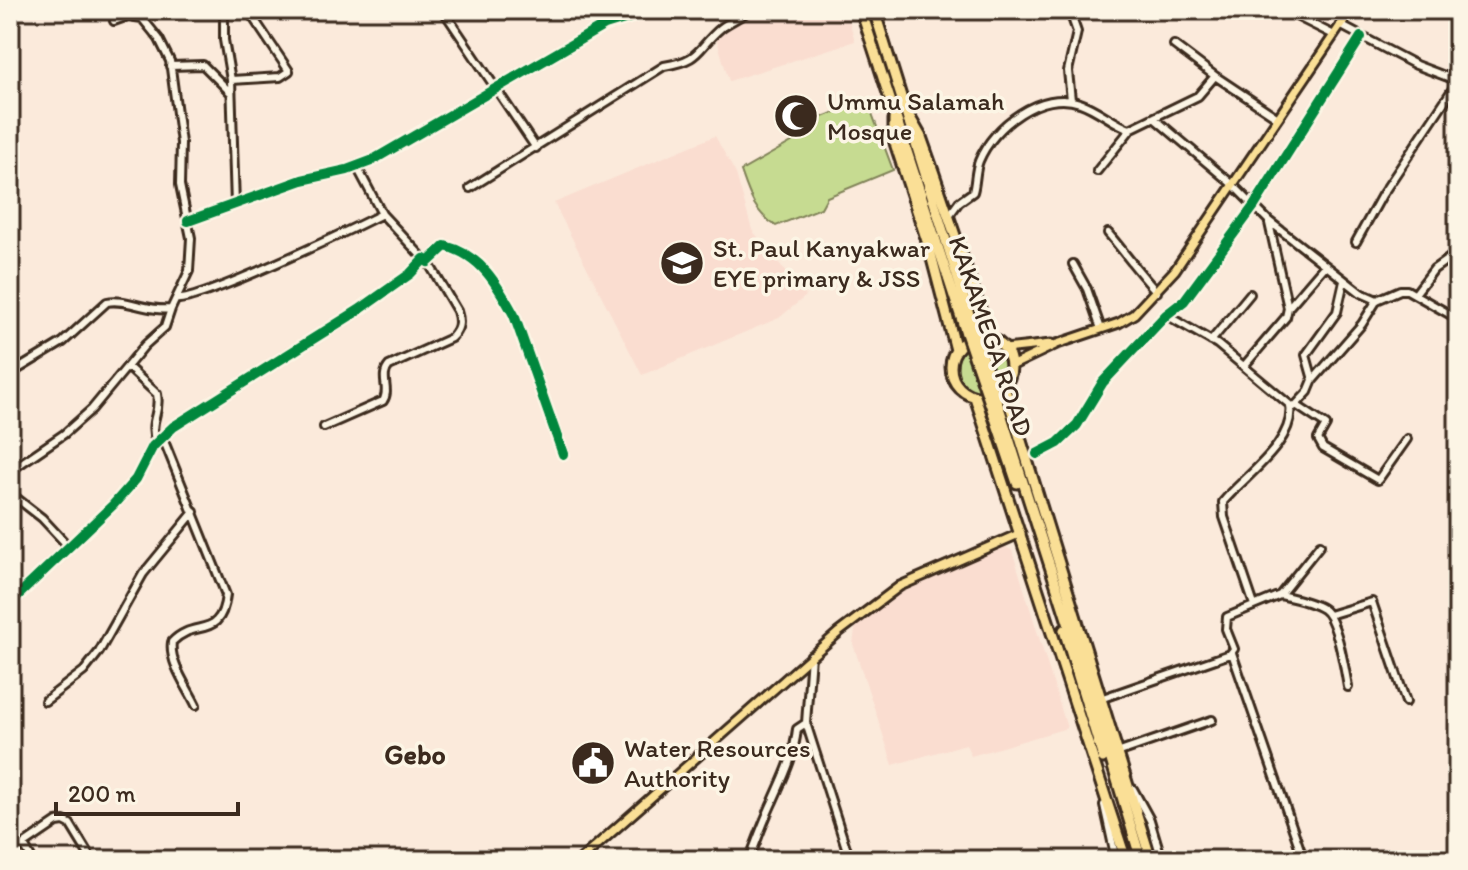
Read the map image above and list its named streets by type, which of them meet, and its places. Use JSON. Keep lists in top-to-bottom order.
{
  "streets": {
    "highway": ["KAKAMEGA ROAD"]
  },
  "districts": ["Gebo"],
  "places": {
    "mosque": ["Ummu Salamah Mosque"],
    "school or university": ["St. Paul Kanyakwar EYE primary & JSS"],
    "public building": ["Water Resources Authority"]
  },
  "scale_bar": "200 m"
}
